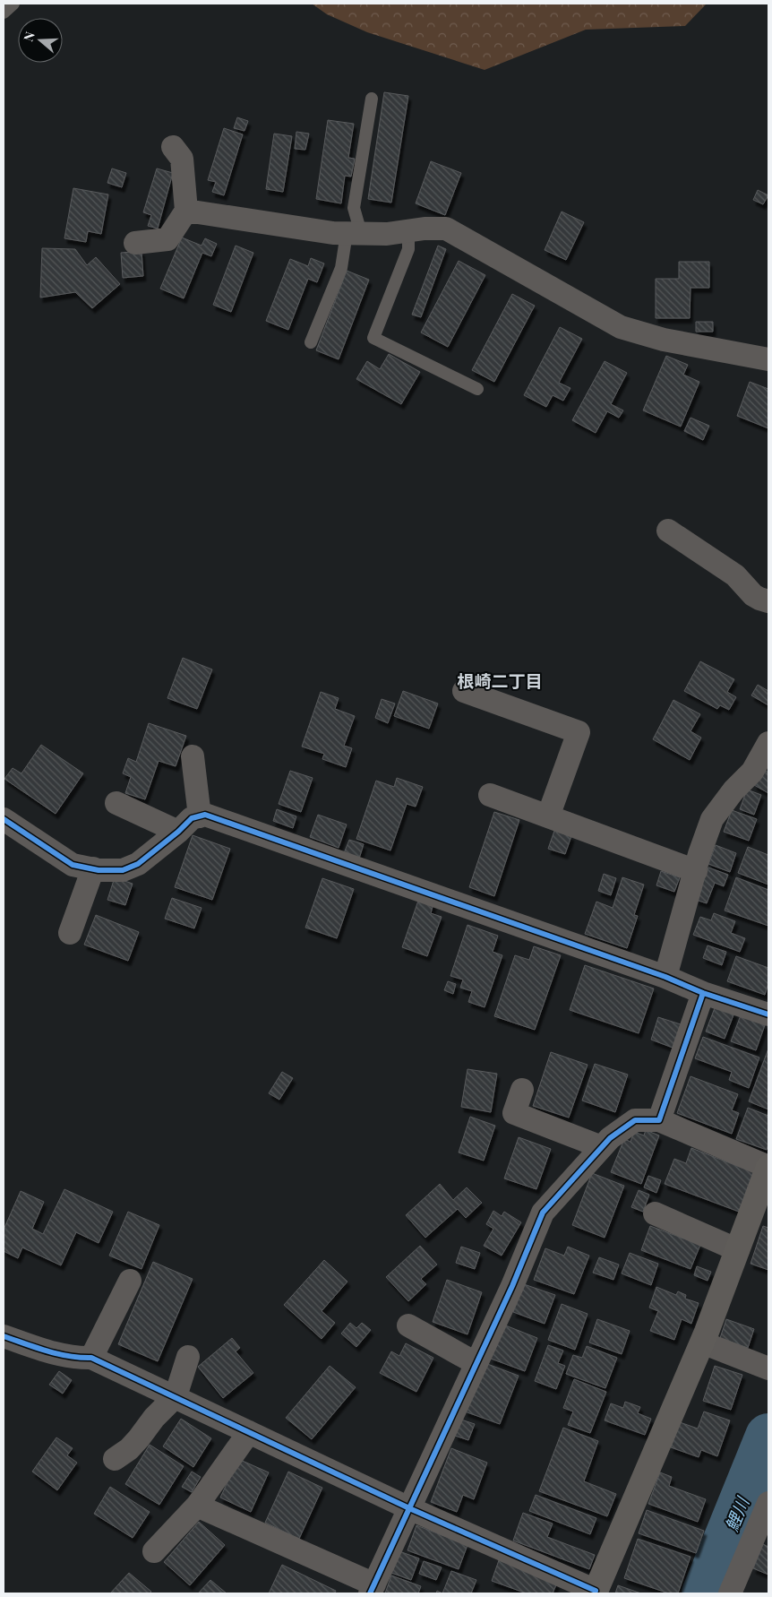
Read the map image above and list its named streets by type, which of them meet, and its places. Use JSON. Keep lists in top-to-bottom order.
{
  "districts": ["根崎二丁目"],
  "water": ["鯉川"],
  "north": "left"
}
